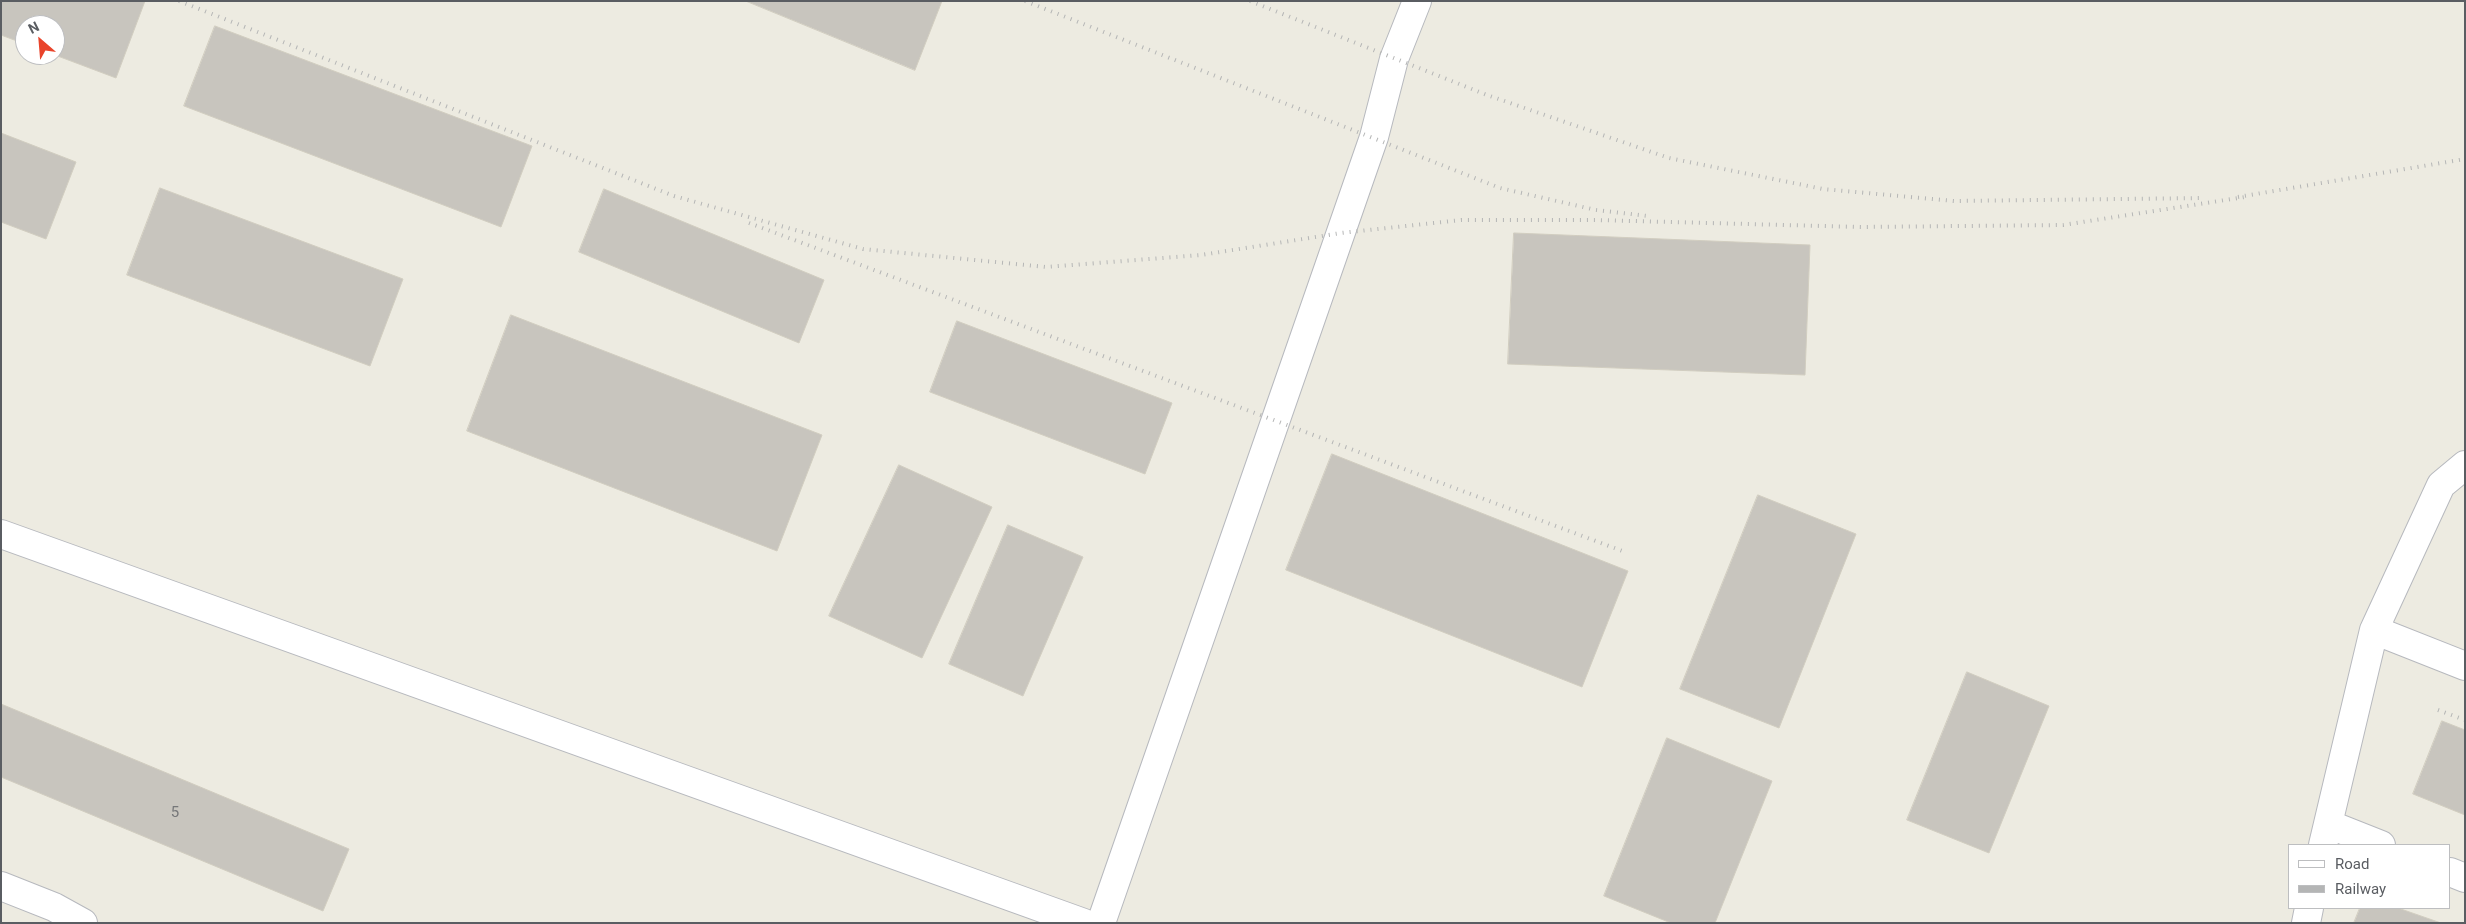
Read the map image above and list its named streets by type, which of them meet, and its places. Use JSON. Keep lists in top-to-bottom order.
{
  "house_numbers": ["5"],
  "legend": ["Road", "Railway"],
  "north": "top left"
}
